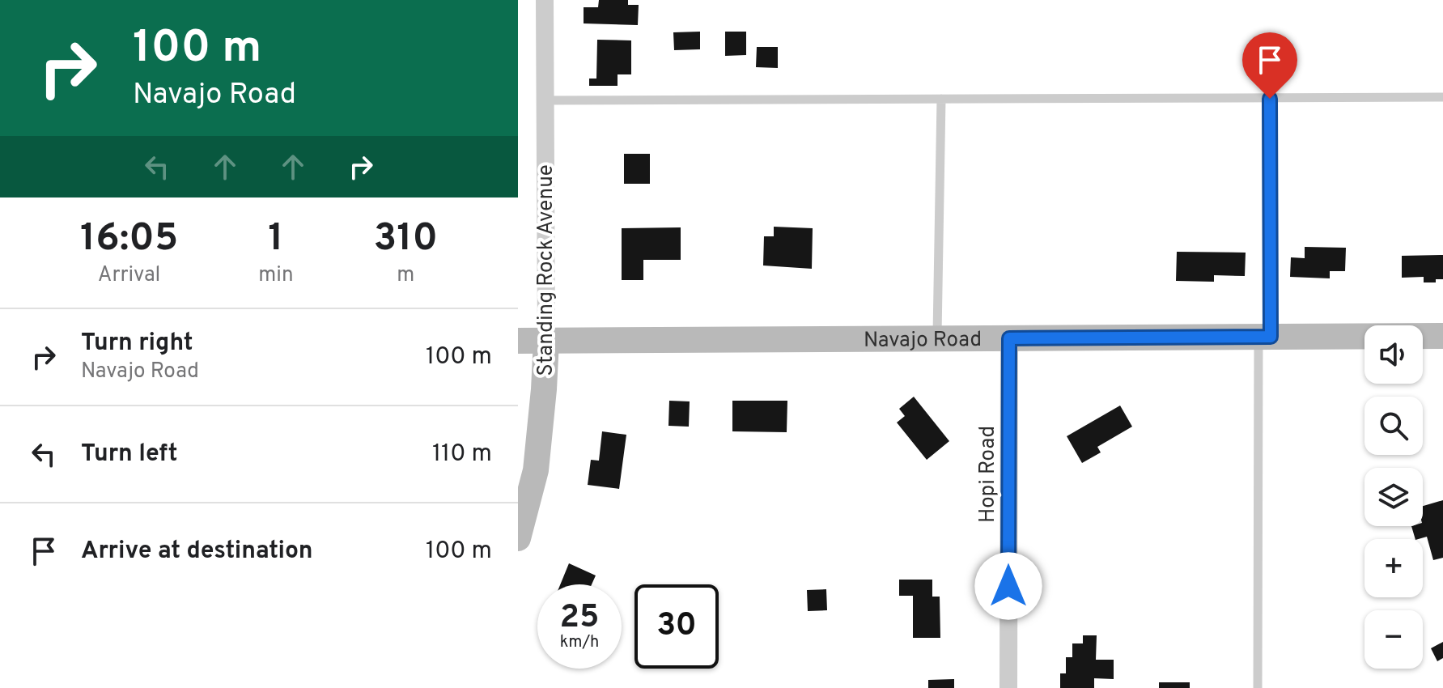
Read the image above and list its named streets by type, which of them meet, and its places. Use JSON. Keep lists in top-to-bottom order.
{
  "streets": {
    "main road": ["Standing Rock Avenue", "Navajo Road"],
    "street": ["Hopi Road"]
  },
  "crossings": [
    ["Standing Rock Avenue", "Navajo Road"],
    ["Navajo Road", "Hopi Road"]
  ],
  "page": {
    "turn": ["100 m", "Navajo Road"],
    "eta": [
      "16:05",
      "Arrival",
      "1",
      "min",
      "310",
      "m"
    ],
    "list": [
      {
        "name": "Turn right",
        "note": "Navajo Road",
        "value": "100 m"
      },
      {
        "name": "Turn left",
        "value": "110 m"
      },
      {
        "name": "Arrive at destination",
        "value": "100 m"
      }
    ],
    "map_buttons": ["+", "−"],
    "speed": "25 km/h",
    "limit": "30"
  }
}
